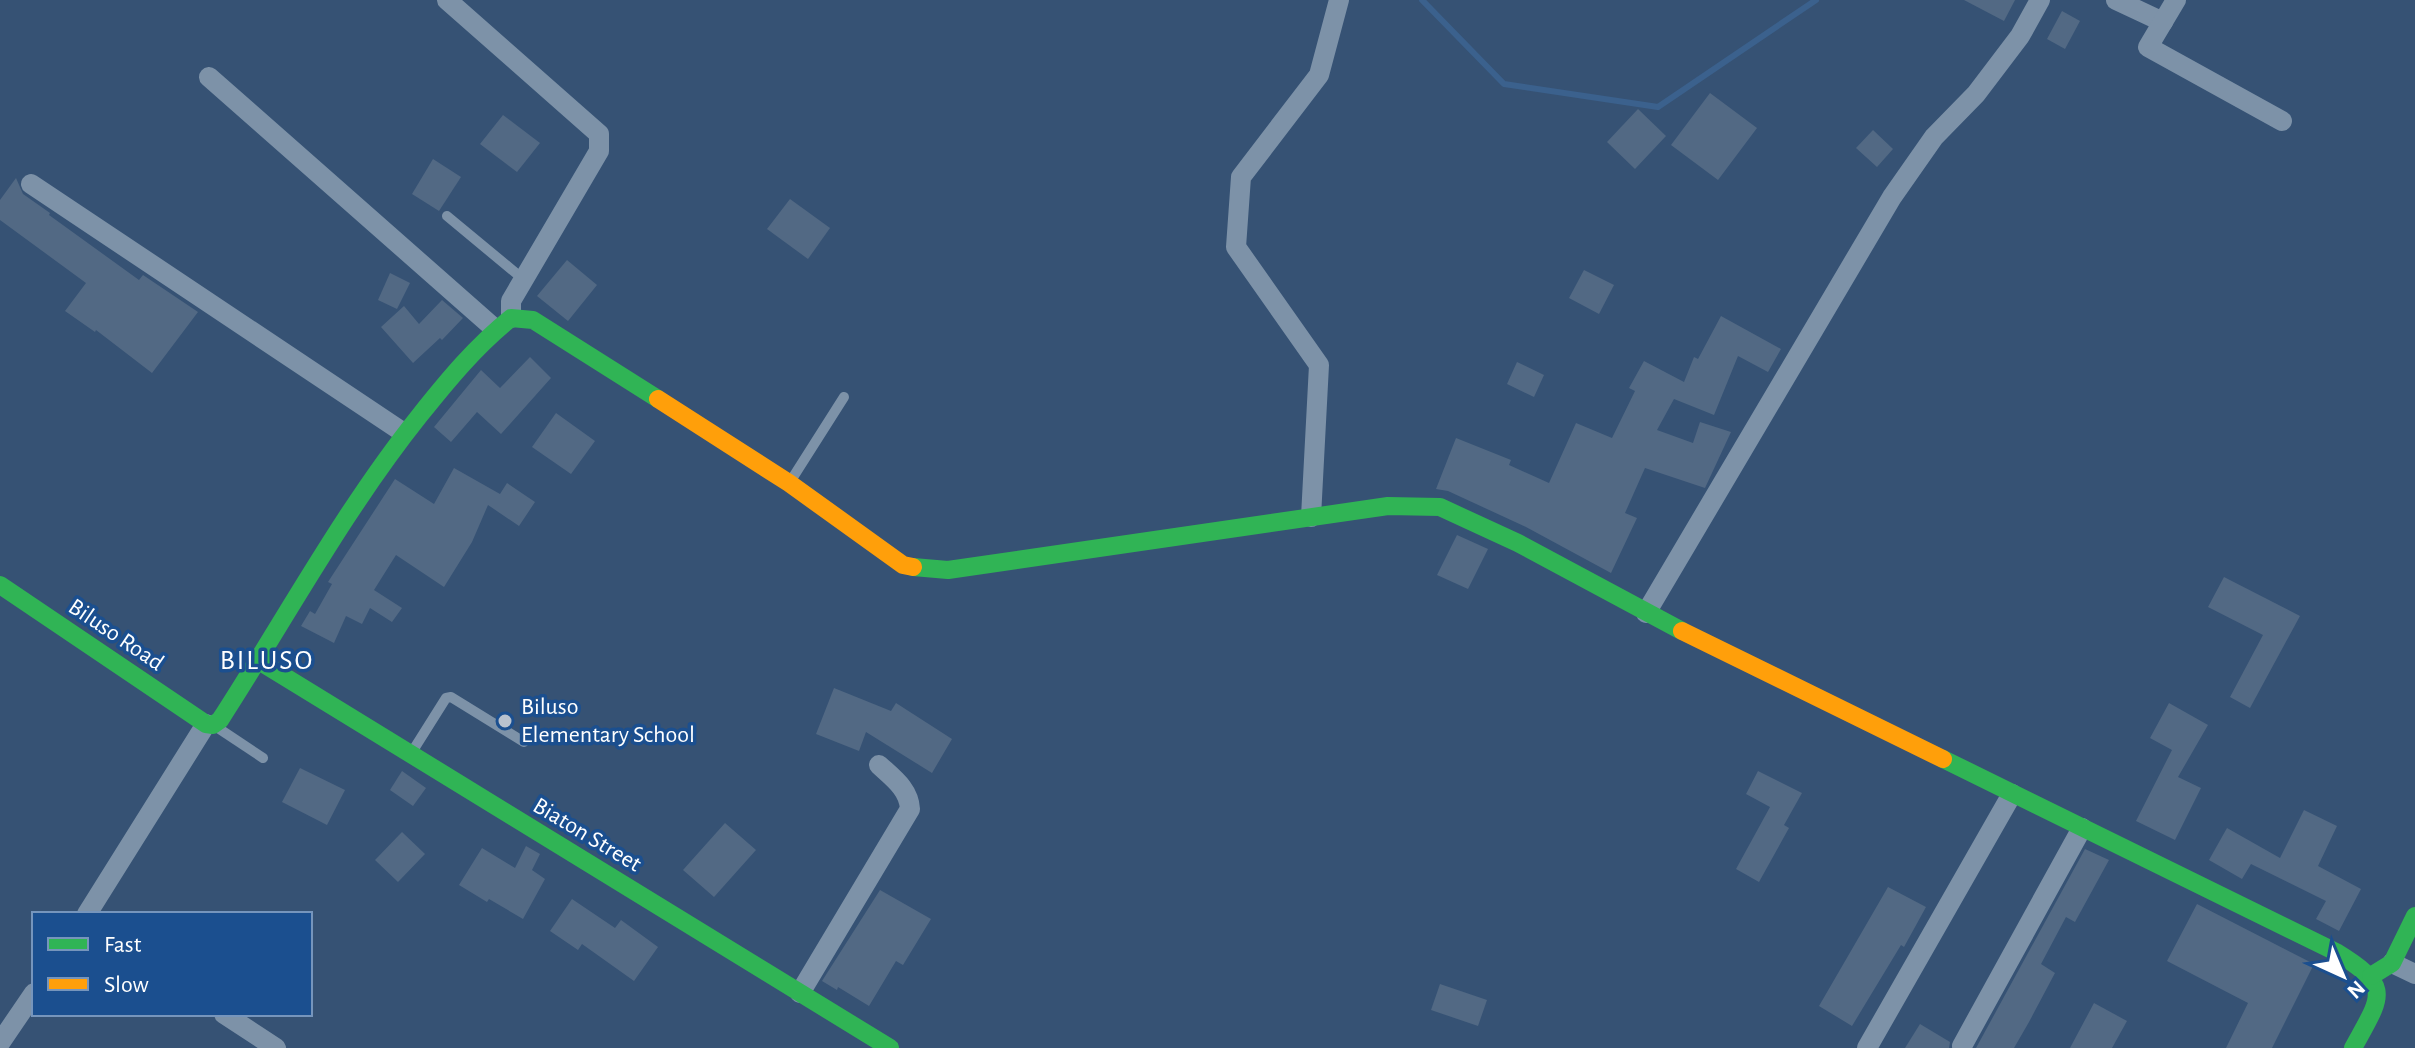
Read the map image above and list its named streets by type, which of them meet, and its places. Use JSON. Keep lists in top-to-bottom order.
{
  "streets": {
    "street": ["Biluso Road", "Biaton Street"]
  },
  "districts": ["BILUSO"],
  "places": ["Biluso Elementary School"],
  "legend": ["Fast", "Slow"],
  "north": "bottom right"
}
